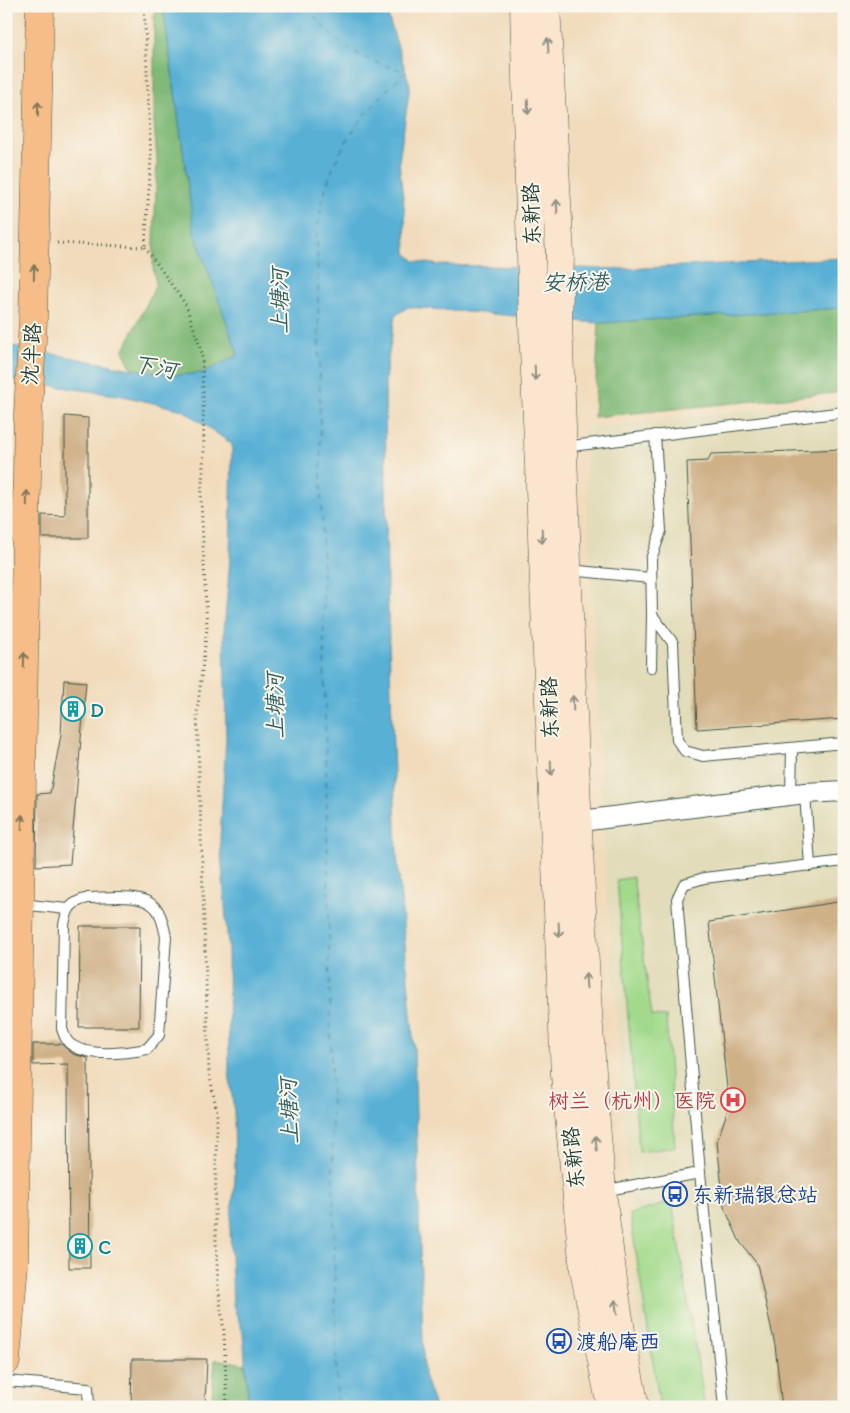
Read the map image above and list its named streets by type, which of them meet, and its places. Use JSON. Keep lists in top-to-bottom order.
{
  "streets": {
    "main road": ["东新路", "沈半路"]
  },
  "one_way": ["沈半路"],
  "water": ["安桥港", "上塘河", "下河"],
  "places": {
    "building": ["D", "C"],
    "hospital": ["树兰（杭州）医院"],
    "bus stop": ["东新瑞银总站", "渡船庵西"]
  }
}
